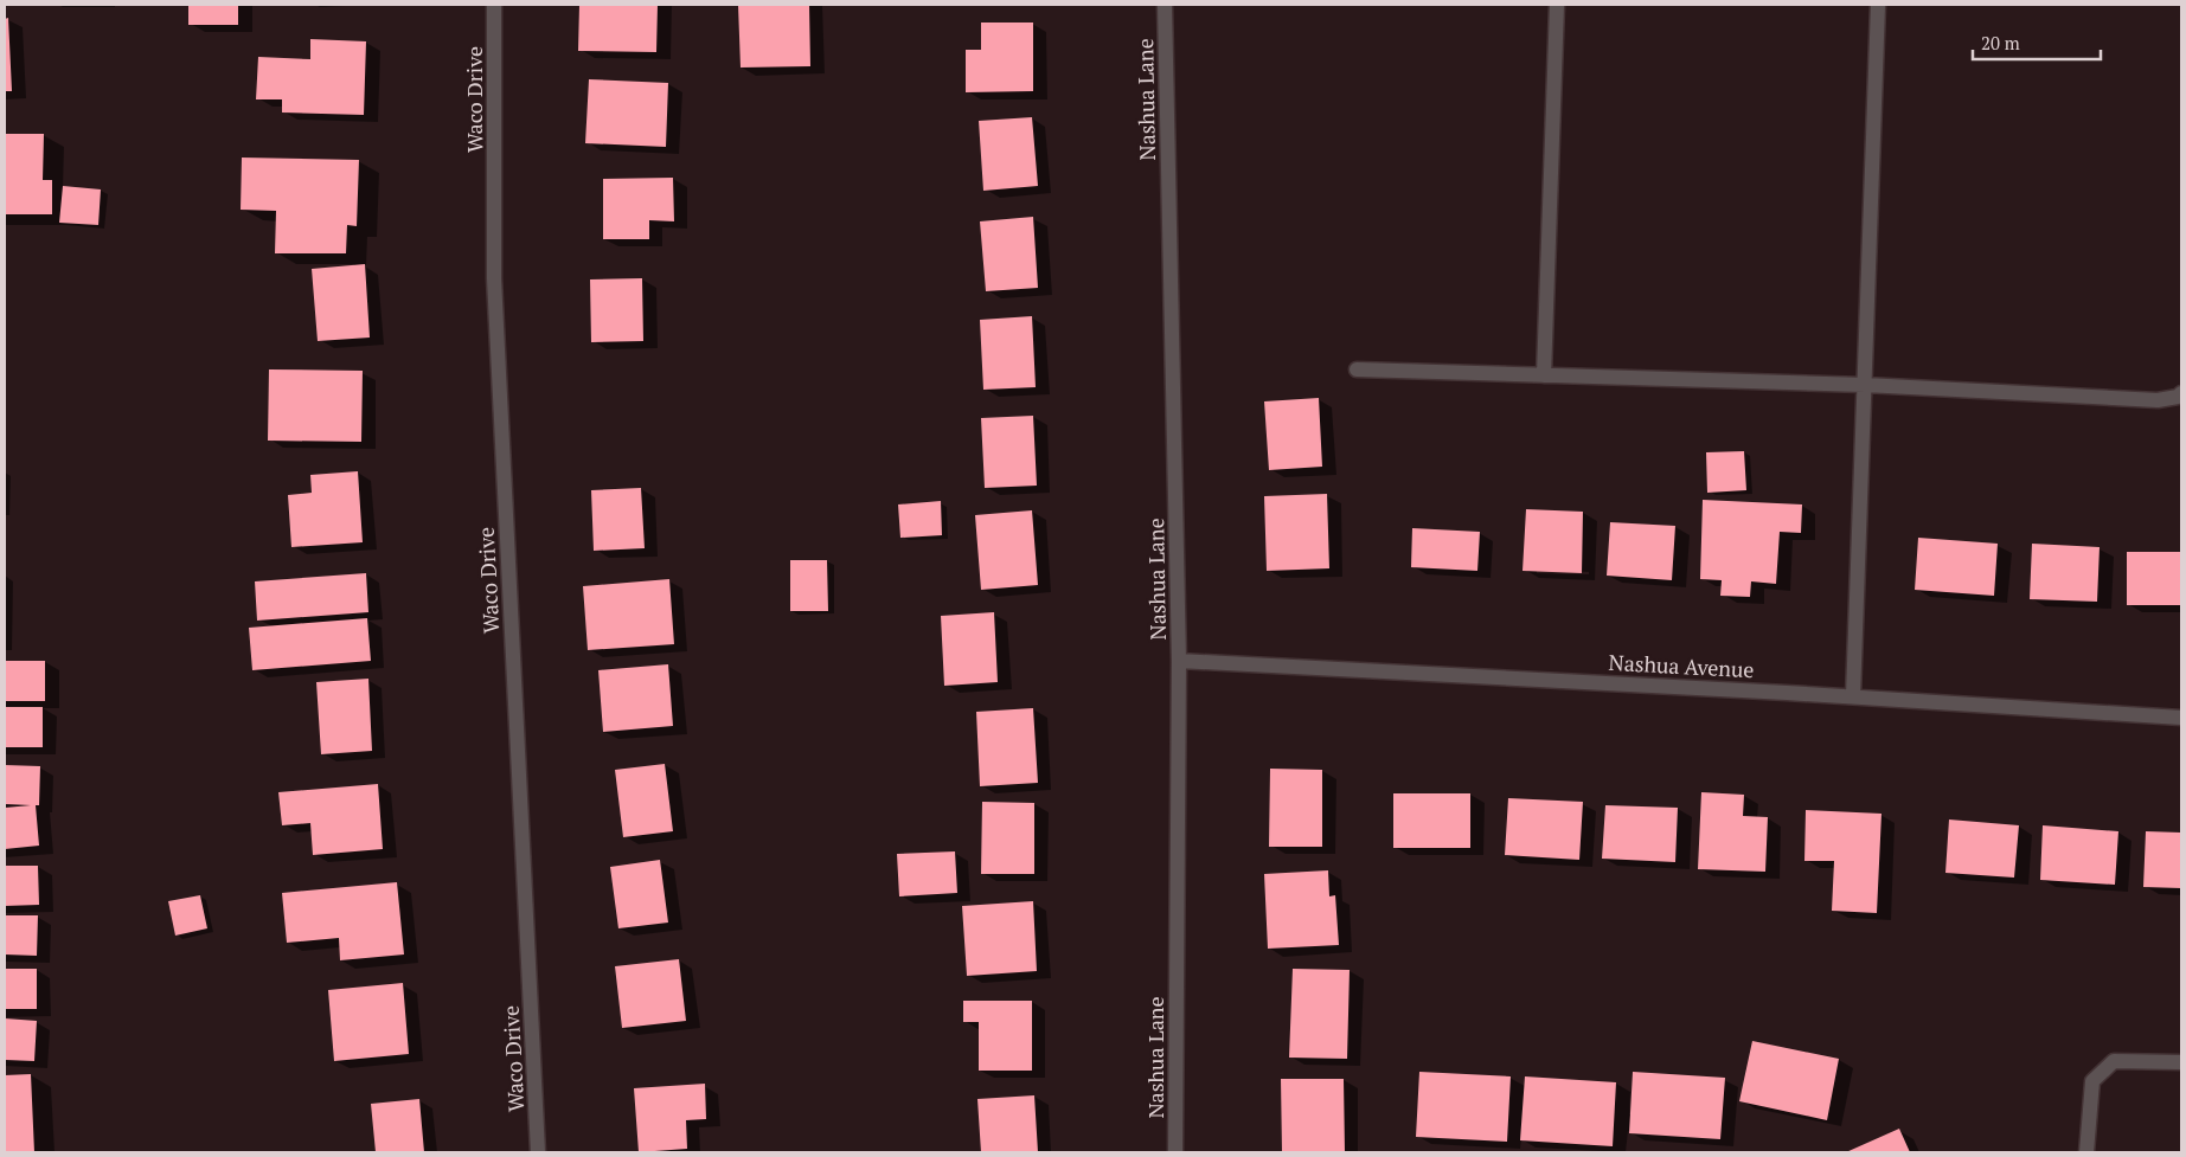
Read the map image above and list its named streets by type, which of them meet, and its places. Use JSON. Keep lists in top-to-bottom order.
{
  "streets": {
    "street": ["Waco Drive", "Nashua Lane", "Nashua Avenue"]
  },
  "crossings": [
    ["Nashua Lane", "Nashua Avenue"]
  ],
  "scale_bar": "20 m"
}
